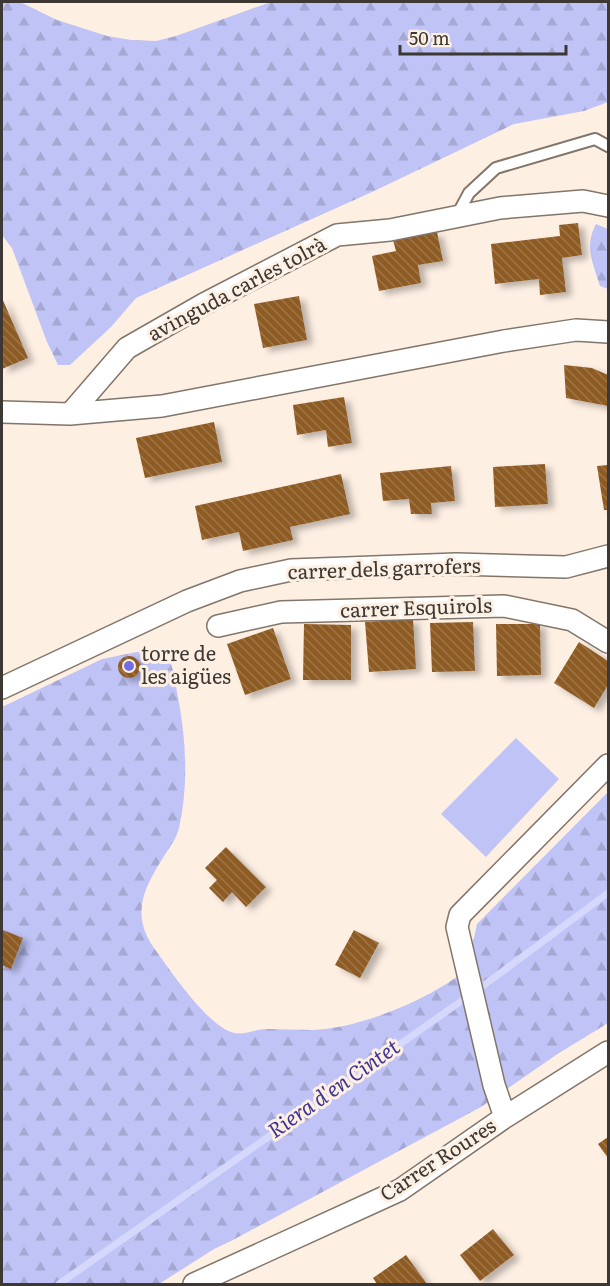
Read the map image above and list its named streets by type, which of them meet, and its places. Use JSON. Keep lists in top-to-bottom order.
{
  "streets": {
    "street": [
      "avinguda carles tolrà",
      "carrer dels garrofers",
      "carrer Esquirols",
      "Carrer Roures"
    ]
  },
  "water": ["Riera d'en Cintet"],
  "places": ["torre de les aigües"],
  "scale_bar": "50 m"
}
